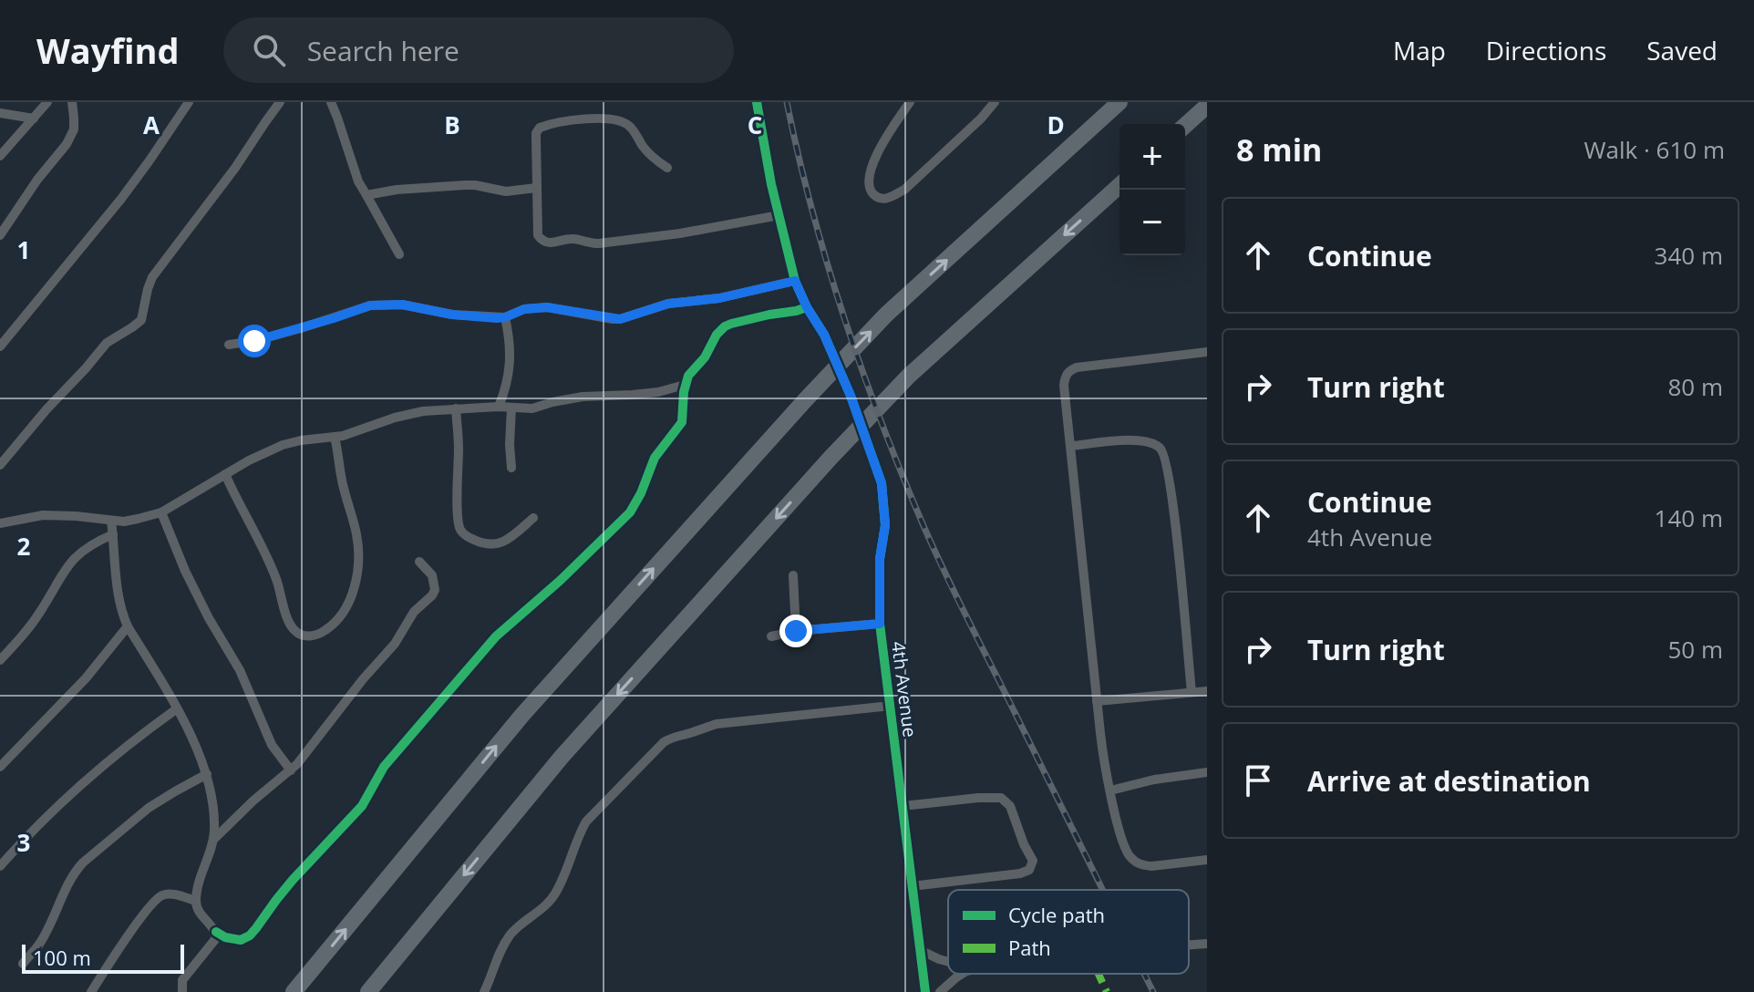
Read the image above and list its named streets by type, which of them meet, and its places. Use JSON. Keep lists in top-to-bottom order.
{
  "streets": {
    "street": ["4th Avenue"]
  },
  "legend": ["Cycle path", "Path"],
  "scale_bar": "100 m",
  "page": {
    "header": "Wayfind",
    "search": "Search here",
    "nav": ["Map", "Directions", "Saved"],
    "heading": ["8 min", "Walk · 610 m"],
    "map_buttons": ["+", "−"],
    "list": [
      ["Continue", "340 m"],
      ["Turn right", "80 m"],
      ["Continue", "4th Avenue", "140 m"],
      ["Turn right", "50 m"],
      "Arrive at destination"
    ],
    "scale": "100 m"
  },
  "grid": {
    "columns": [
      "A",
      "B",
      "C",
      "D"
    ],
    "rows": ["1", "2", "3"]
  }
}
